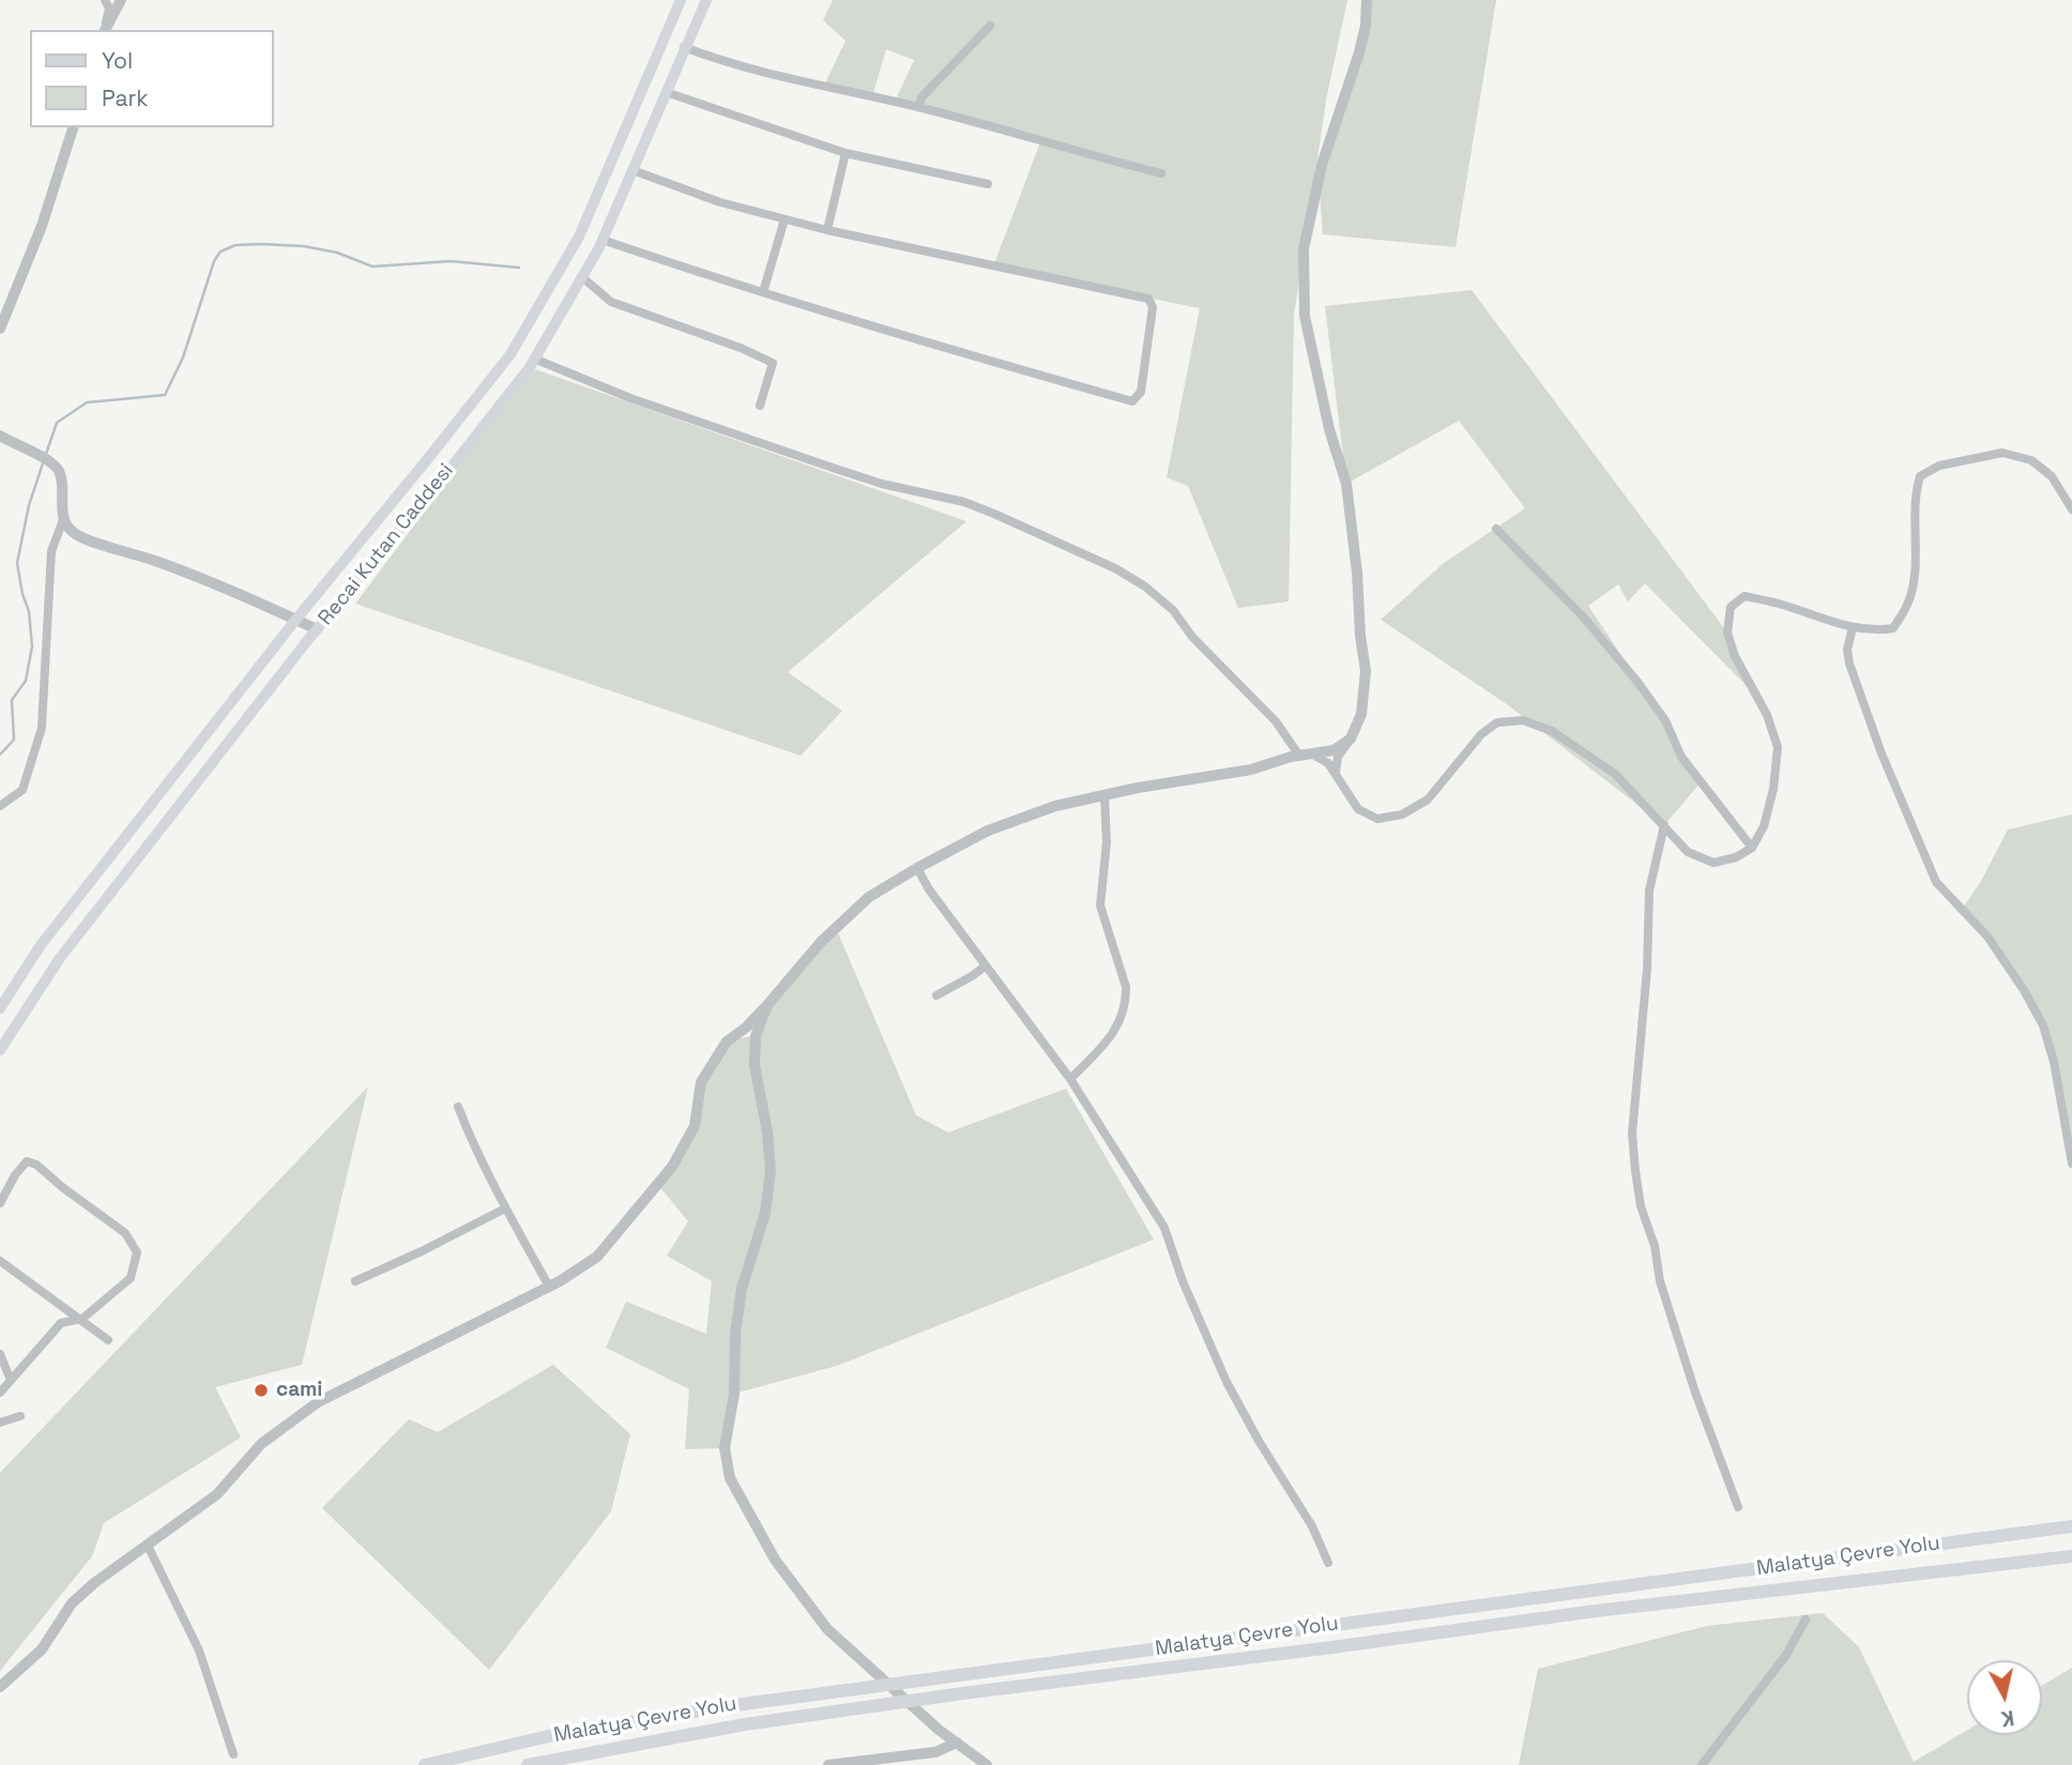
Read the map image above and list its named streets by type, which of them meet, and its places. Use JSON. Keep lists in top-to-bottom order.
{
  "streets": {
    "highway": ["Malatya Çevre Yolu"],
    "main road": ["Recai Kutan Caddesi"]
  },
  "places": ["cami"],
  "legend": ["Yol", "Park"],
  "north": "bottom"
}
